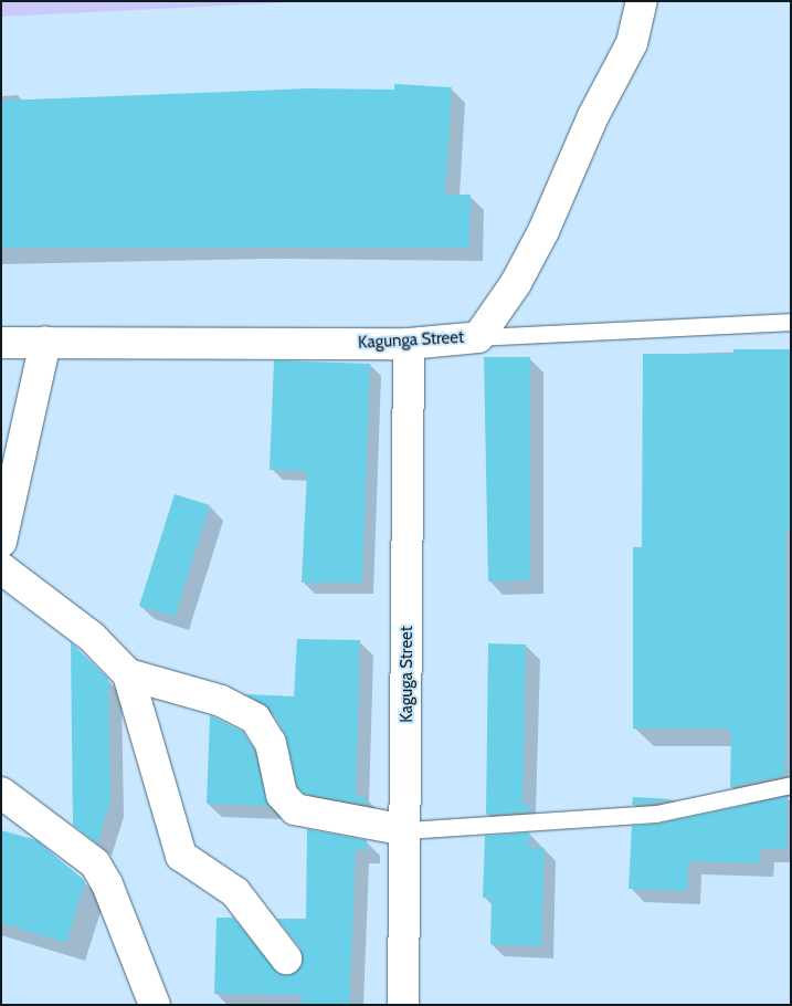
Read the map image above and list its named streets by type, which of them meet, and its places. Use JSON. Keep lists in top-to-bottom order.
{
  "streets": {
    "street": ["Kagunga Street", "Kaguga Street"]
  },
  "crossings": [
    ["Kagunga Street", "Kaguga Street"]
  ]
}
